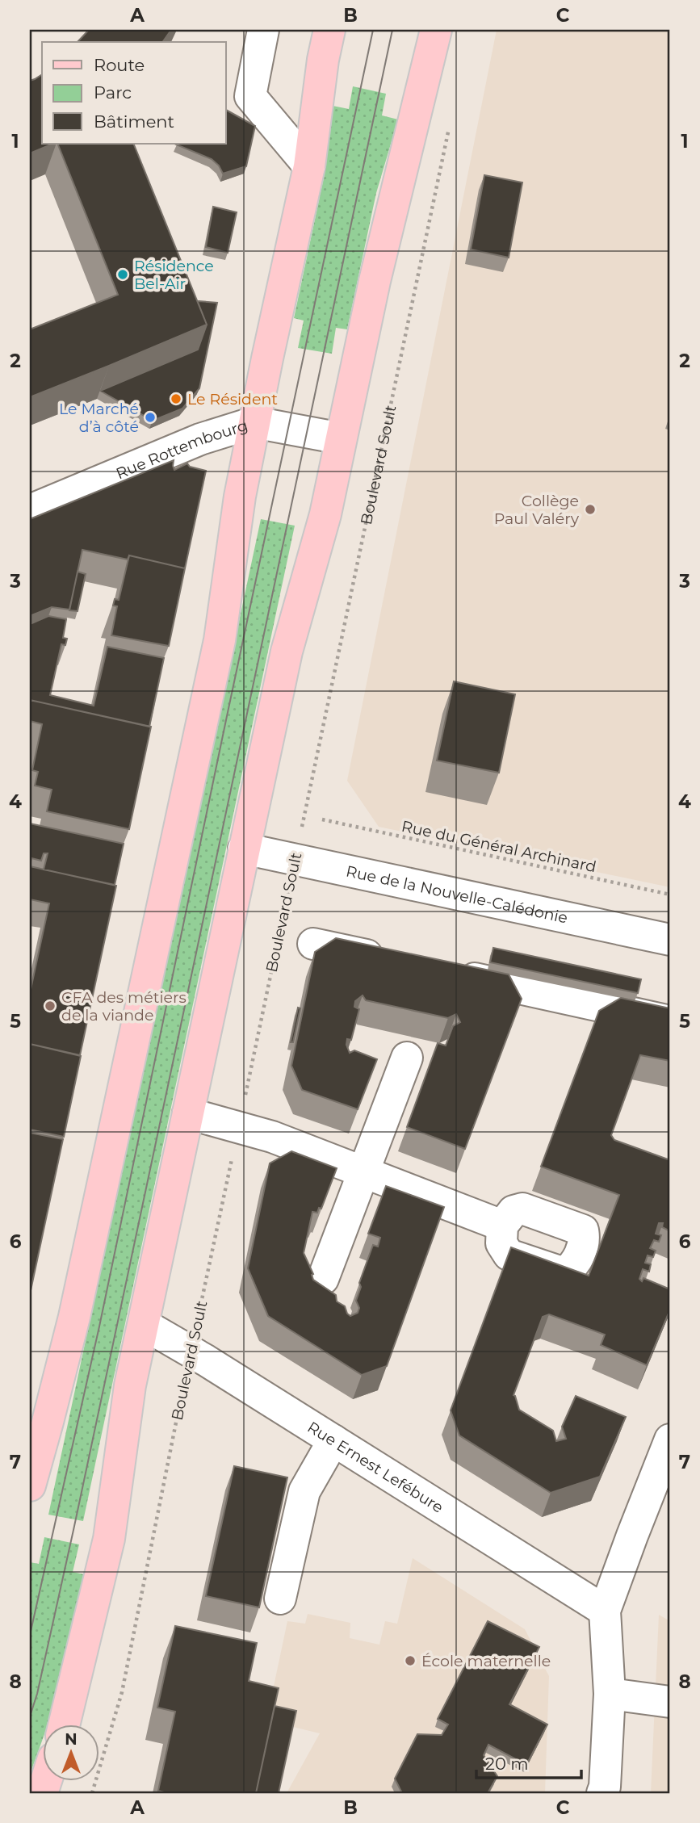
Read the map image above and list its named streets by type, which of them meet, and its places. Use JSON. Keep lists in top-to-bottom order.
{
  "streets": {
    "street": ["Rue Rottembourg", "Rue de la Nouvelle-Calédonie", "Rue Ernest Lefébure"],
    "path": ["Boulevard Soult", "Rue du Général Archinard"]
  },
  "crossings": [
    ["Boulevard Soult", "Rue de la Nouvelle-Calédonie"],
    ["Boulevard Soult", "Rue Ernest Lefébure"]
  ],
  "places": [
    "Résidence Bel-Air",
    "Le Résident",
    "Le Marché d’à côté",
    "Collège Paul Valéry",
    "CFA des métiers de la viande",
    "École maternelle"
  ],
  "legend": ["Route", "Parc", "Bâtiment"],
  "scale_bar": "20 m",
  "north": "top",
  "grid": {
    "columns": ["A", "B", "C"],
    "rows": [
      "1",
      "2",
      "3",
      "4",
      "5",
      "6",
      "7",
      "8"
    ]
  }
}
